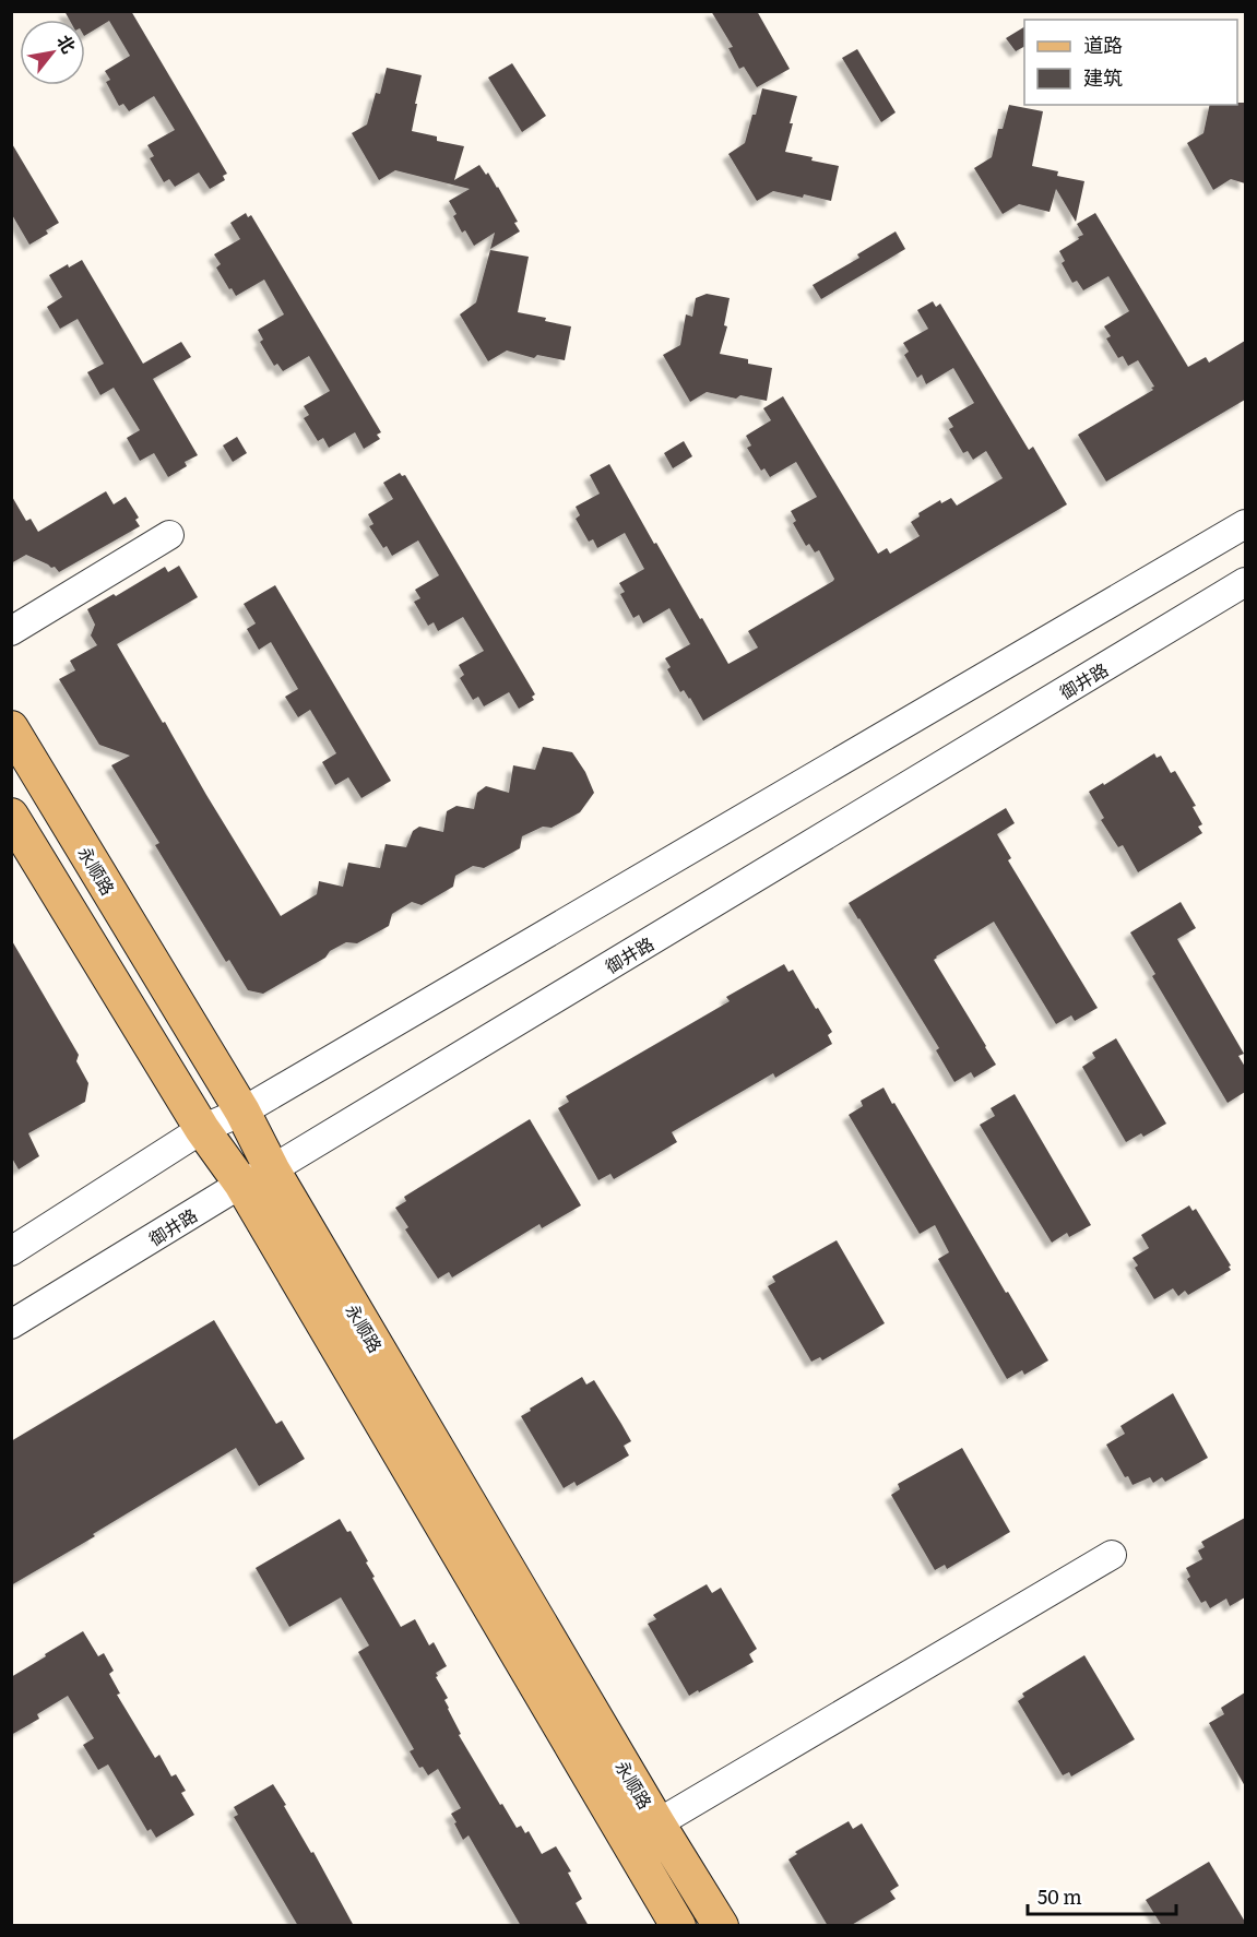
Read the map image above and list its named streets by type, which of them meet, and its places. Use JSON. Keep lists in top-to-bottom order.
{
  "streets": {
    "main road": ["永顺路"],
    "street": ["御井路"]
  },
  "crossings": [
    ["御井路", "永顺路"]
  ],
  "legend": ["道路", "建筑"],
  "scale_bar": "50 m",
  "north": "top right"
}
